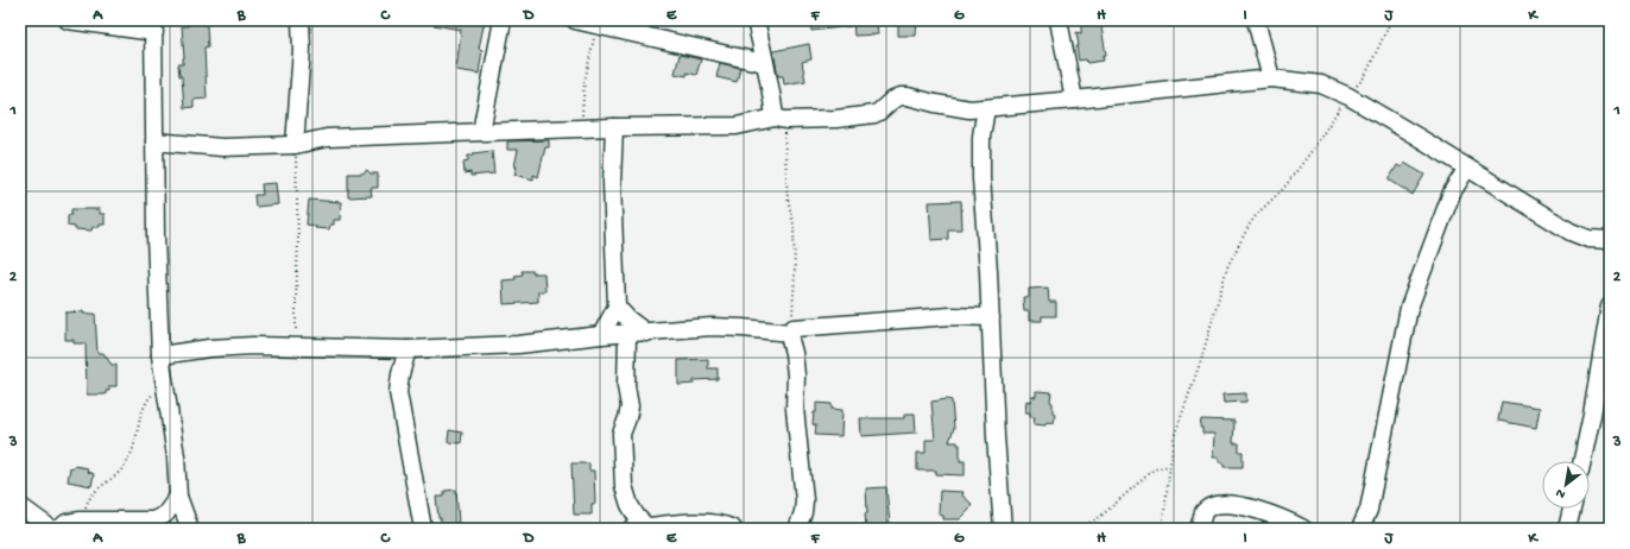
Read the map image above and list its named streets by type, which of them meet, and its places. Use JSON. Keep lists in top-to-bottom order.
{
  "north": "bottom left",
  "grid": {
    "columns": [
      "A",
      "B",
      "C",
      "D",
      "E",
      "F",
      "G",
      "H",
      "I",
      "J",
      "K"
    ],
    "rows": ["1", "2", "3"]
  }
}
